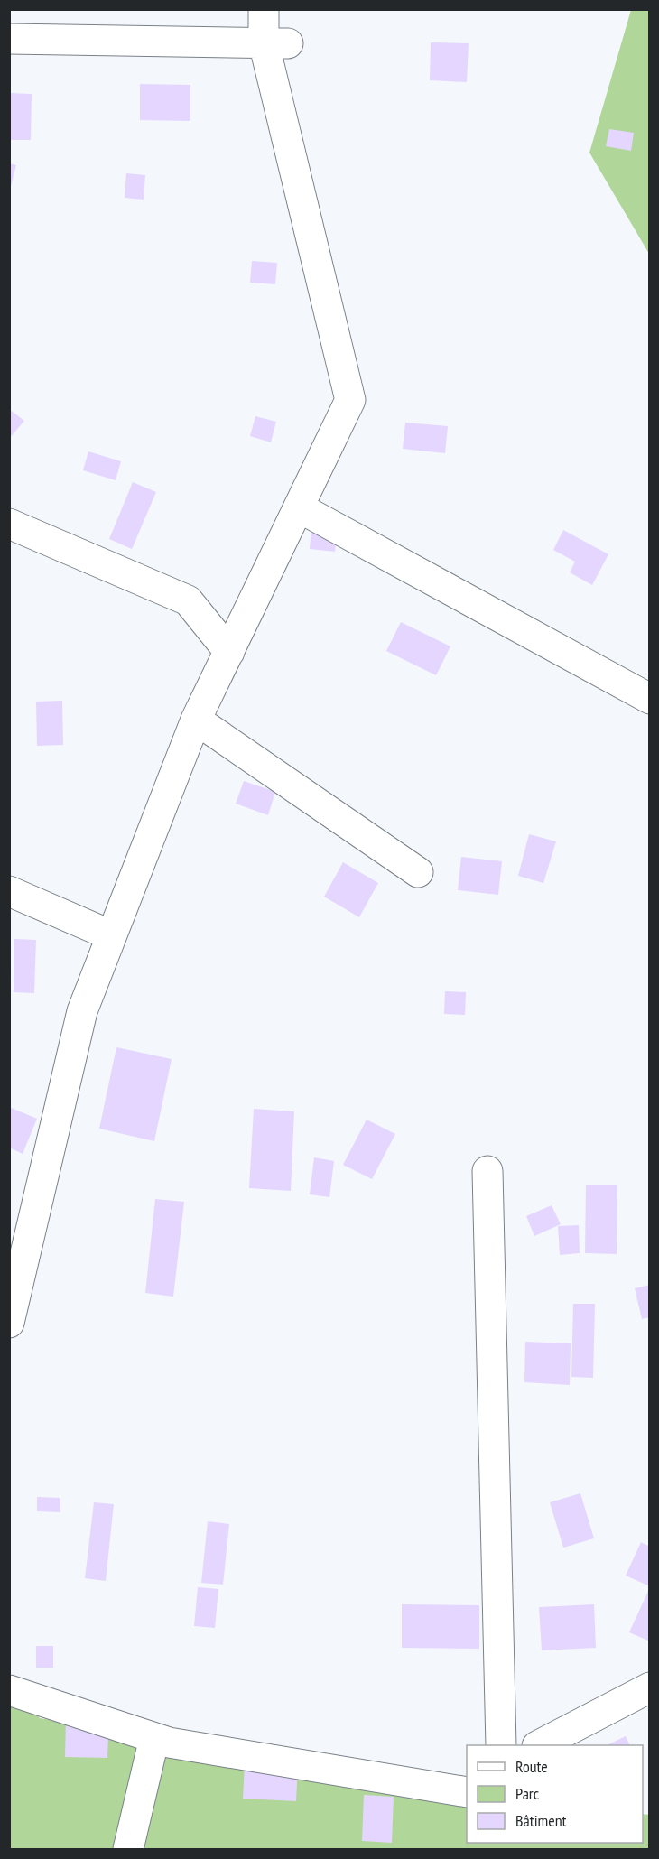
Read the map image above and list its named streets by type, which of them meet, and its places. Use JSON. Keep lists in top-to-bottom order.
{
  "legend": ["Route", "Parc", "Bâtiment"]
}
